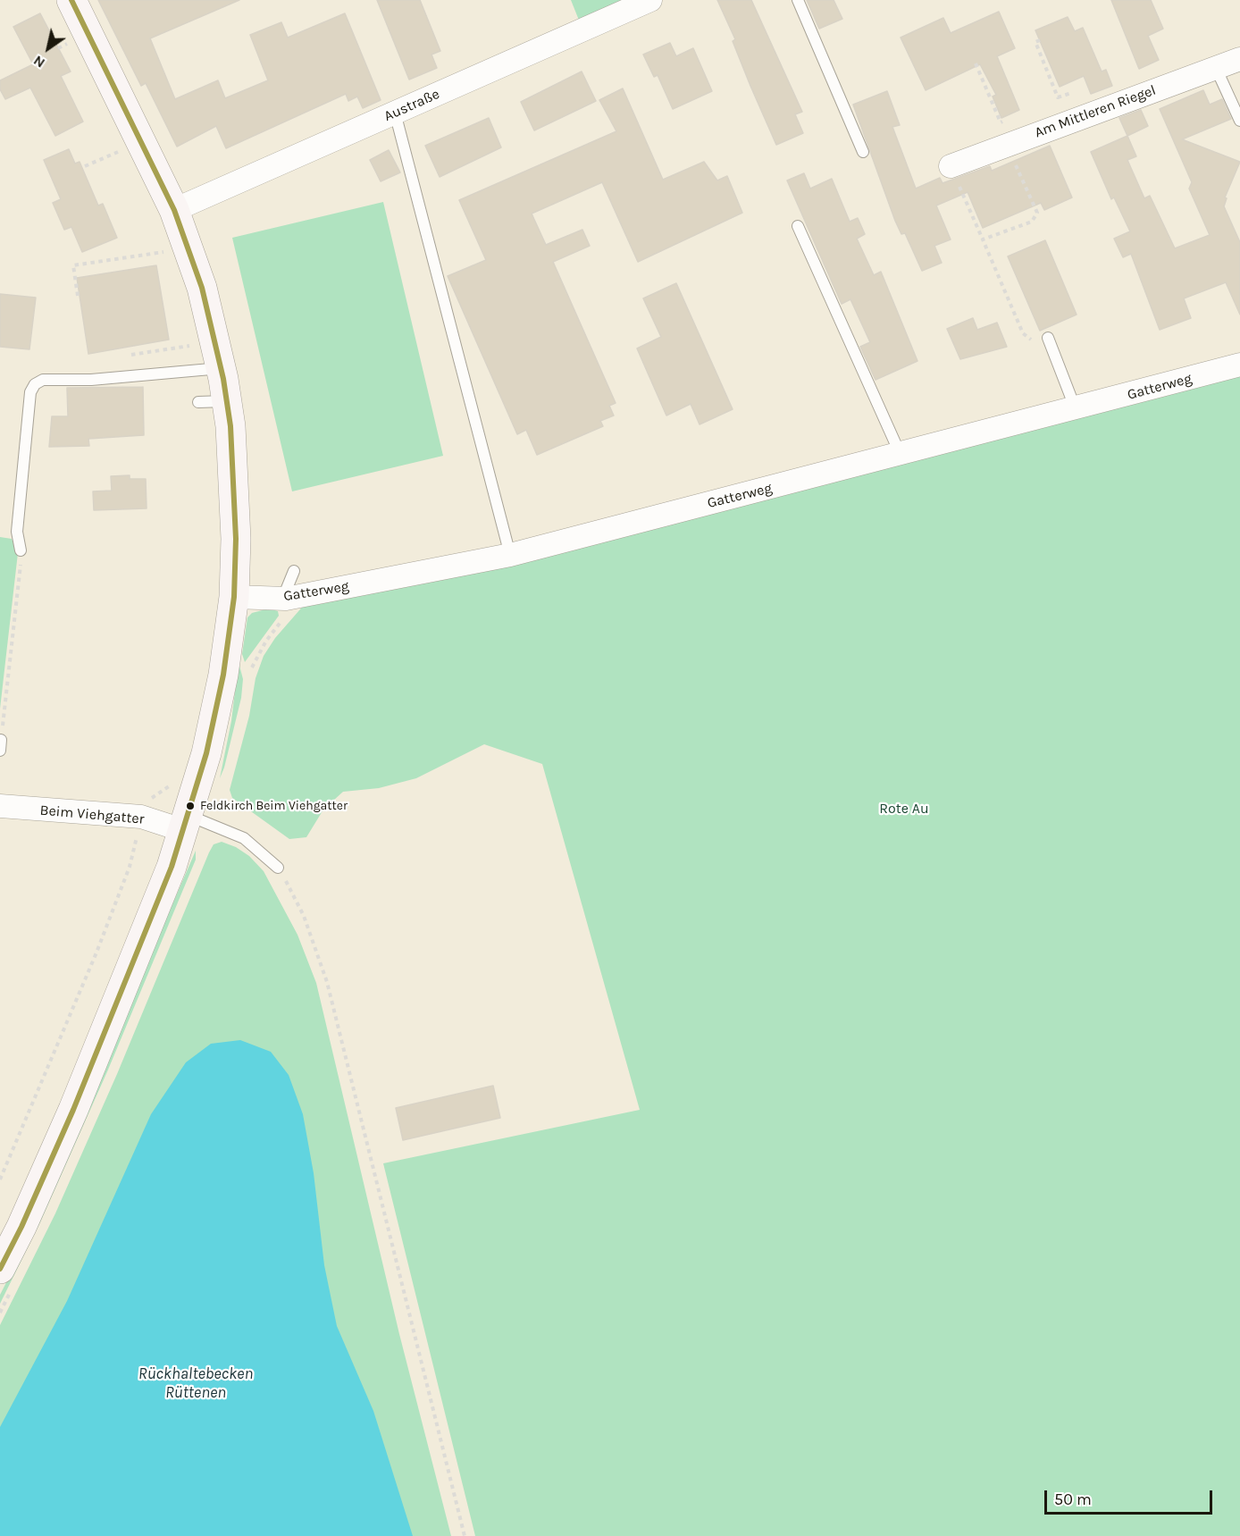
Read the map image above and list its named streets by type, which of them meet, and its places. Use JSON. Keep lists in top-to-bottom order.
{
  "streets": {
    "street": [
      "Austraße",
      "Am Mittleren Riegel",
      "Gatterweg",
      "Beim Viehgatter"
    ]
  },
  "water": ["Rückhaltebecken Rüttenen"],
  "parks": ["Rote Au"],
  "places": ["Feldkirch Beim Viehgatter"],
  "scale_bar": "50 m",
  "north": "bottom left"
}
